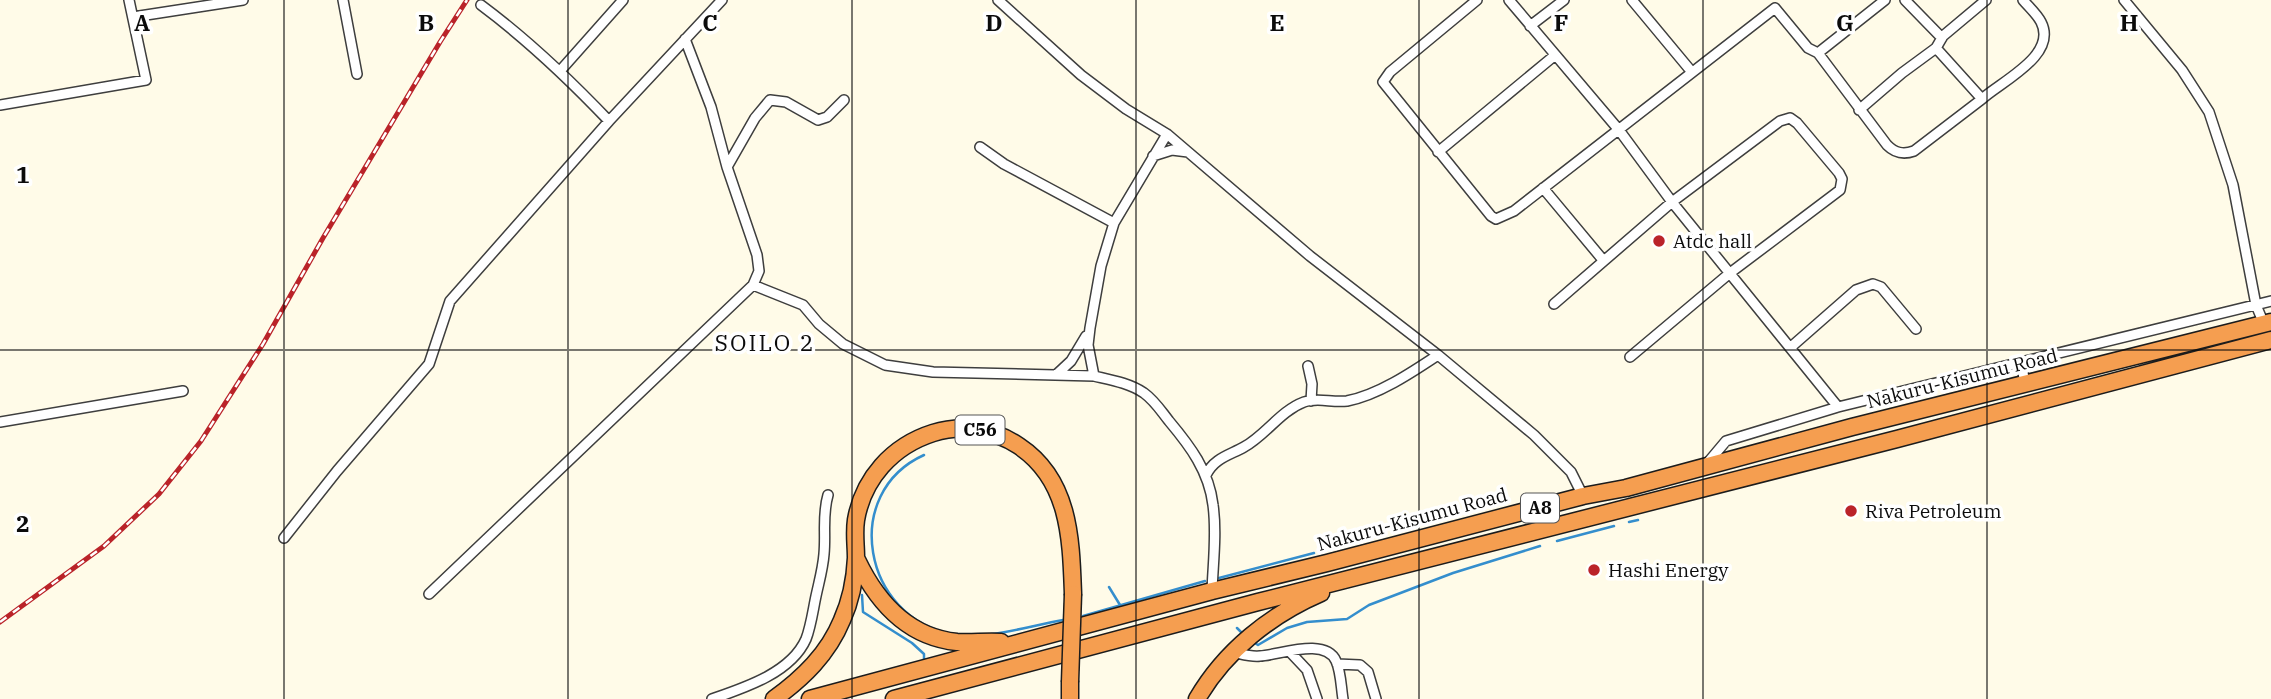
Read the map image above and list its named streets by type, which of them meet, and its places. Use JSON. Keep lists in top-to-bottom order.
{
  "streets": {
    "highway": ["Nakuru-Kisumu Road", "C56", "A8"]
  },
  "districts": ["SOILO 2"],
  "places": ["Atdc hall", "Riva Petroleum", "Hashi Energy"],
  "grid": {
    "columns": [
      "A",
      "B",
      "C",
      "D",
      "E",
      "F",
      "G",
      "H"
    ],
    "rows": ["1", "2"]
  }
}
